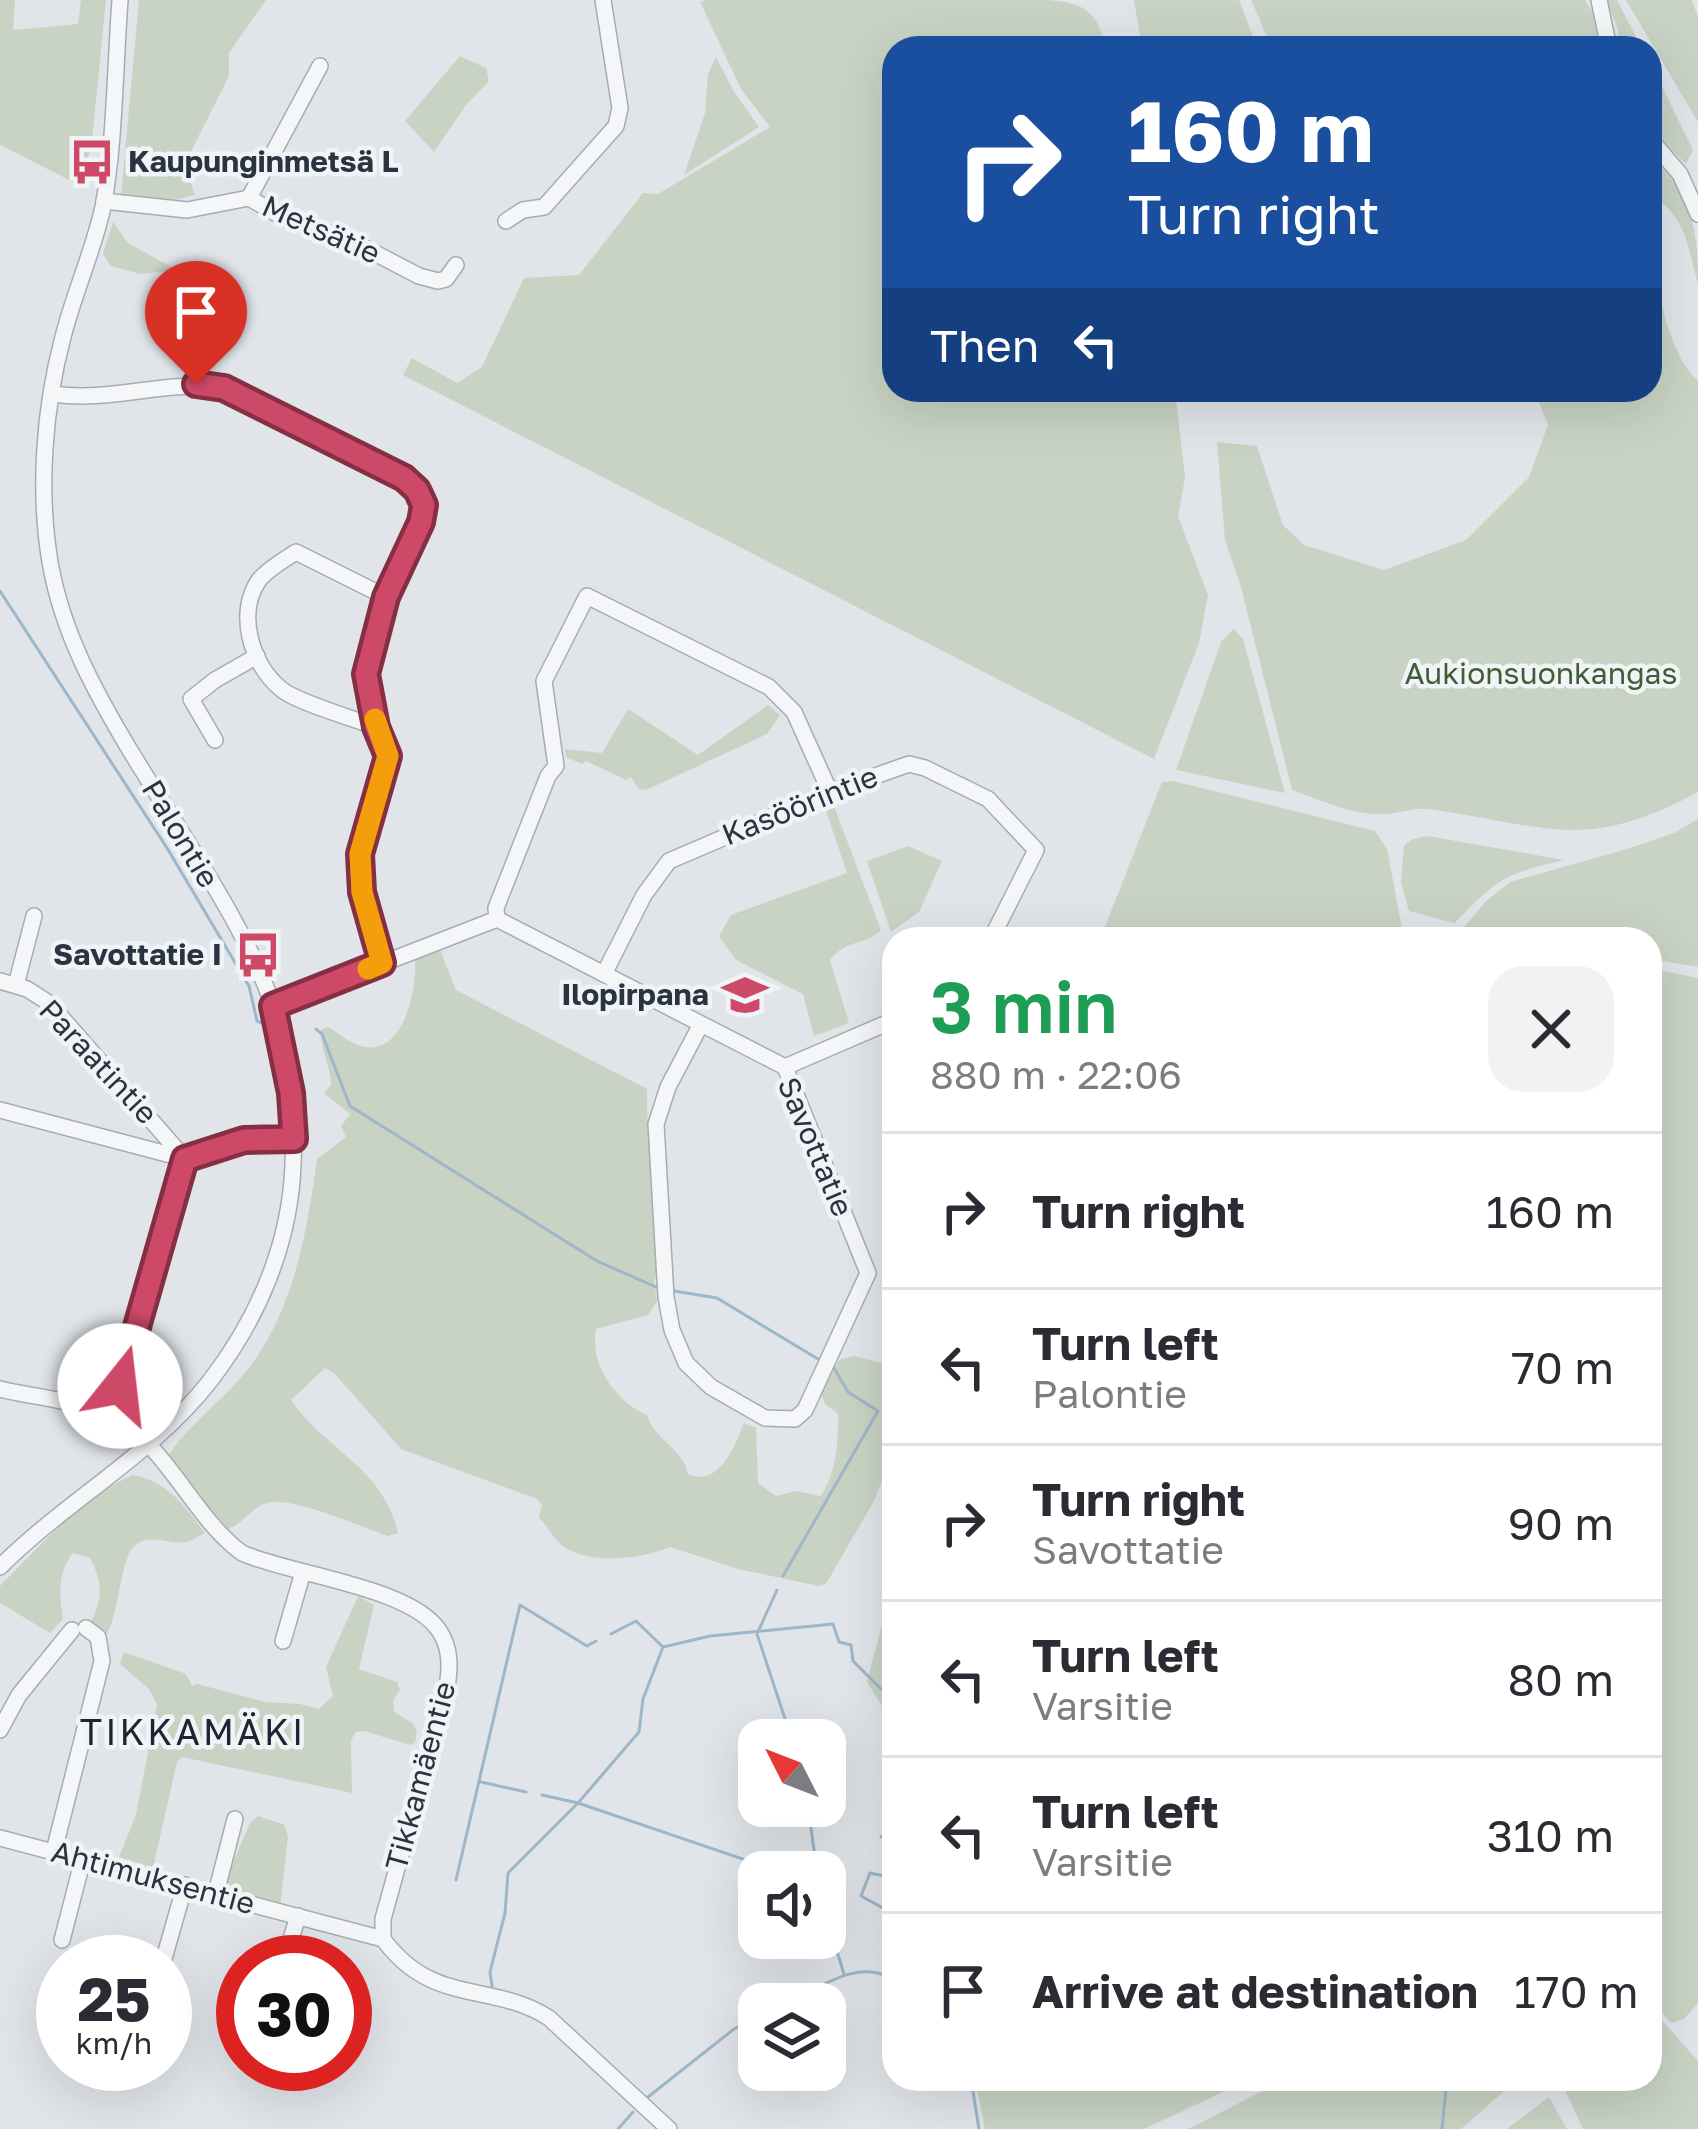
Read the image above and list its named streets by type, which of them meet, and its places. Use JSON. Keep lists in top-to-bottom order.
{
  "streets": {
    "street": [
      "Metsätie",
      "Kasöörintie",
      "Palontie",
      "Paraatintie",
      "Savottatie",
      "Tikkamäentie",
      "Ahtimuksentie"
    ]
  },
  "crossings": [
    ["Metsätie", "Palontie"],
    ["Kasöörintie", "Savottatie"],
    ["Palontie", "Tikkamäentie"],
    ["Tikkamäentie", "Ahtimuksentie"]
  ],
  "districts": ["TIKKAMÄKI"],
  "parks": ["Aukionsuonkangas"],
  "places": {
    "bus stop": ["Kaupunginmetsä L", "Savottatie I"],
    "school or university": ["Ilopirpana"]
  },
  "north": "top left",
  "page": {
    "turn": ["160 m", "Turn right"],
    "then": "Then",
    "heading": ["3 min", "880 m · 22:06"],
    "list": [
      {
        "name": "Turn right",
        "value": "160 m"
      },
      {
        "name": "Turn left",
        "note": "Palontie",
        "value": "70 m"
      },
      {
        "name": "Turn right",
        "note": "Savottatie",
        "value": "90 m"
      },
      {
        "name": "Turn left",
        "note": "Varsitie",
        "value": "80 m"
      },
      {
        "name": "Turn left",
        "note": "Varsitie",
        "value": "310 m"
      },
      {
        "name": "Arrive at destination",
        "value": "170 m"
      }
    ],
    "speed": "25 km/h",
    "limit": "30"
  }
}
